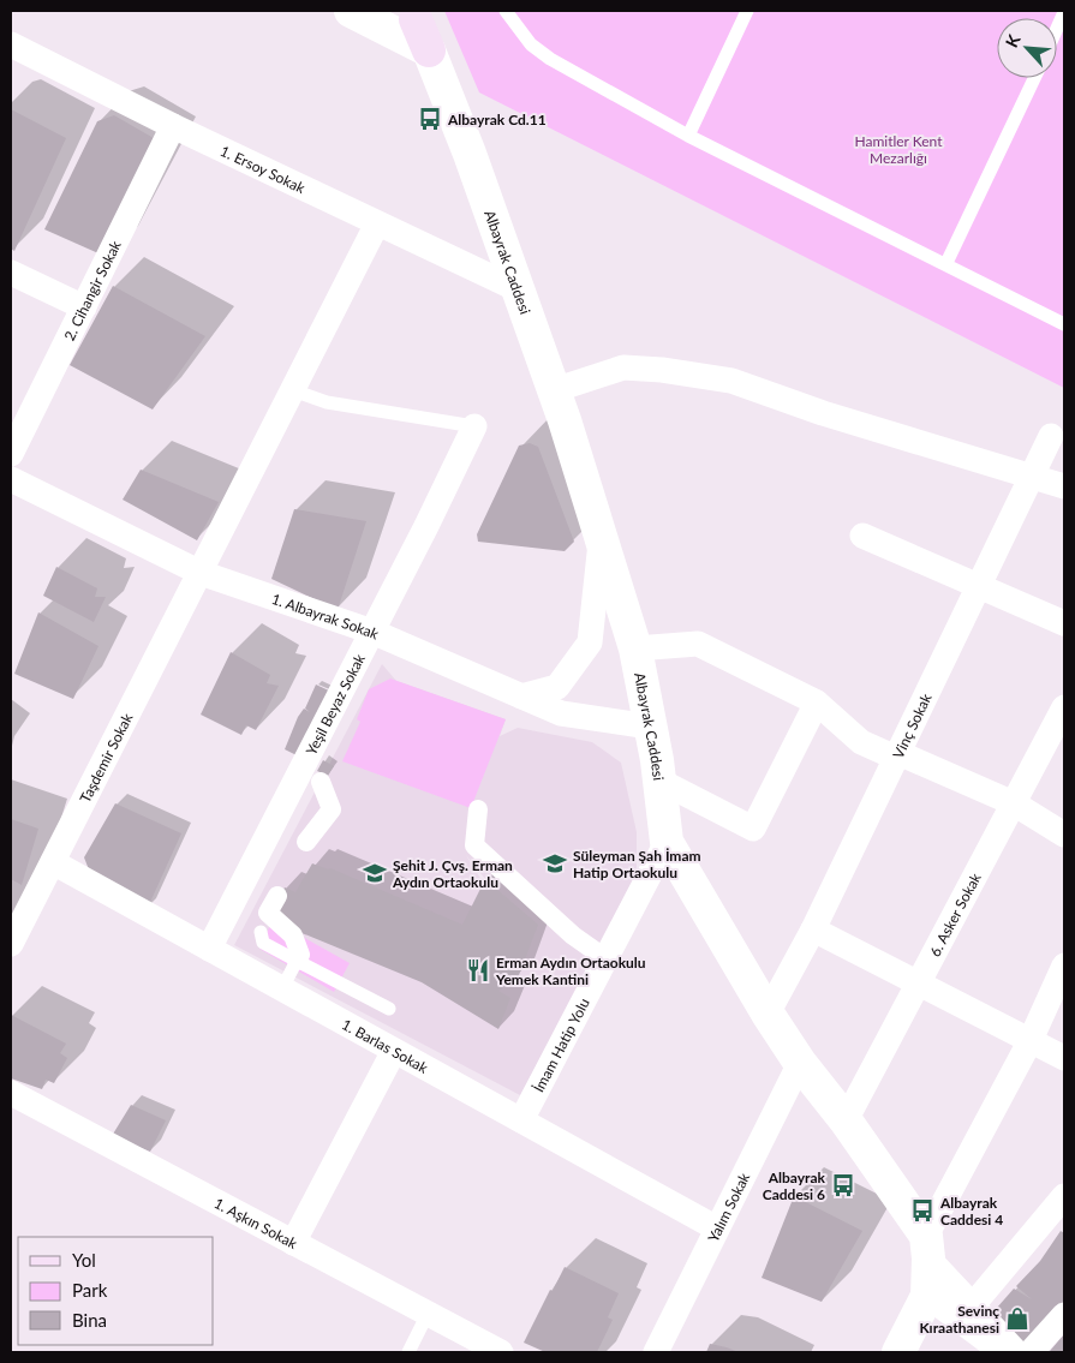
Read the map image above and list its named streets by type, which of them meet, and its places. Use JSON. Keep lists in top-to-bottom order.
{
  "streets": {
    "street": [
      "1. Ersoy Sokak",
      "Albayrak Caddesi",
      "2. Cihangir Sokak",
      "1. Albayrak Sokak",
      "Yeşil Beyaz Sokak",
      "Vinç Sokak",
      "Taşdemir Sokak",
      "6. Asker Sokak",
      "İmam Hatip Yolu",
      "1. Barlas Sokak",
      "Yalım Sokak",
      "1. Aşkın Sokak"
    ]
  },
  "crossings": [
    ["1. Ersoy Sokak", "Albayrak Caddesi"],
    ["1. Ersoy Sokak", "2. Cihangir Sokak"],
    ["1. Ersoy Sokak", "Taşdemir Sokak"],
    ["Albayrak Caddesi", "1. Albayrak Sokak"],
    ["Albayrak Caddesi", "Vinç Sokak"],
    ["Albayrak Caddesi", "6. Asker Sokak"],
    ["Albayrak Caddesi", "İmam Hatip Yolu"],
    ["Albayrak Caddesi", "Yalım Sokak"],
    ["1. Albayrak Sokak", "Yeşil Beyaz Sokak"],
    ["1. Albayrak Sokak", "Taşdemir Sokak"],
    ["Yeşil Beyaz Sokak", "1. Barlas Sokak"],
    ["Taşdemir Sokak", "1. Barlas Sokak"],
    ["İmam Hatip Yolu", "1. Barlas Sokak"],
    ["1. Barlas Sokak", "Yalım Sokak"]
  ],
  "parks": ["Hamitler Kent Mezarlığı"],
  "places": {
    "bus stop": ["Albayrak Cd.11", "Albayrak Caddesi 6", "Albayrak Caddesi 4"],
    "school or university": ["Süleyman Şah İmam Hatip Ortaokulu", "Şehit J. Çvş. Erman Aydın Ortaokulu"],
    "restaurant": ["Erman Aydın Ortaokulu Yemek Kantini"],
    "shop": ["Sevinç Kıraathanesi"]
  },
  "legend": ["Yol", "Park", "Bina"],
  "north": "top left"
}
